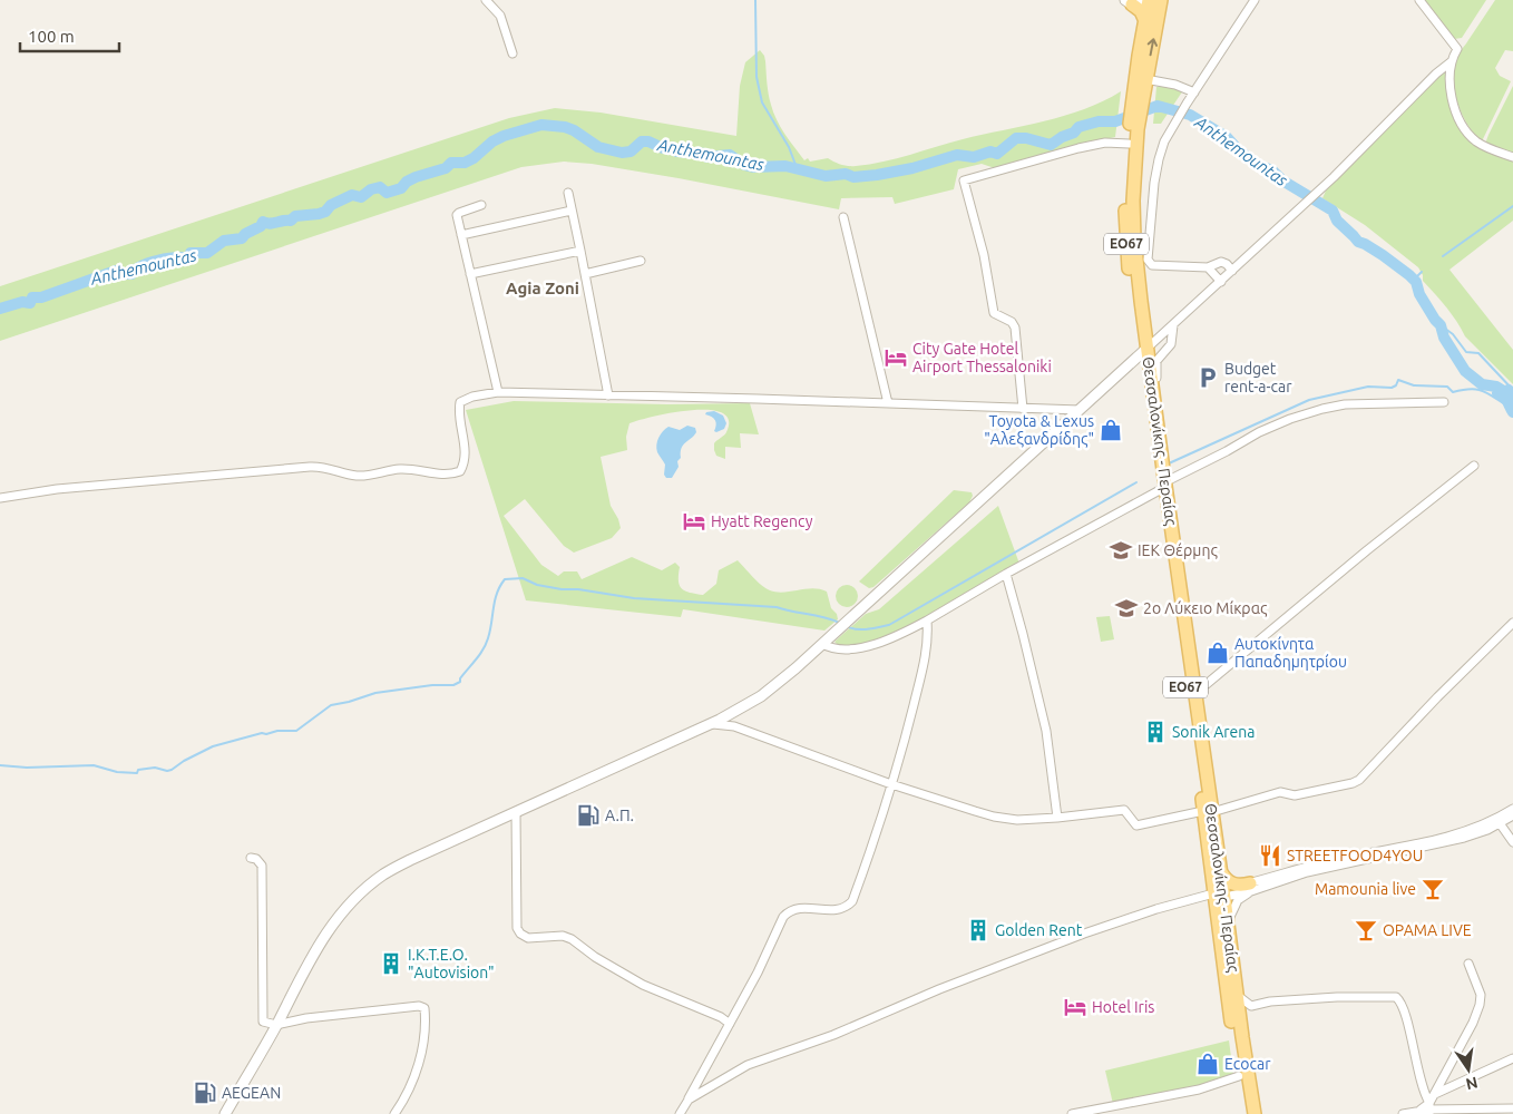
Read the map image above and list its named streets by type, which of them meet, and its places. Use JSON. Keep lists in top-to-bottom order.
{
  "streets": {
    "main road": ["ΕΟ67", "Θεσσαλονίκης - Περαίας"]
  },
  "districts": ["Agia Zoni"],
  "water": ["Anthemountas"],
  "places": {
    "hotel": ["City Gate Hotel Airport Thessaloniki", "Hyatt Regency", "Hotel Iris"],
    "parking": ["Budget rent-a-car"],
    "shop": ["Toyota & Lexus \"Αλεξανδρίδης\"", "Αυτοκίνητα Παπαδημητρίου", "Ecocar"],
    "school or university": ["ΙΕΚ Θέρμης", "2ο Λύκειο Μίκρας"],
    "building": ["Sonik Arena", "Golden Rent", "I.Κ.Τ.Ε.Ο. \"Autovision\""],
    "fuel station": ["Α.Π.", "AEGEAN"],
    "restaurant": ["STREETFOOD4YOU"],
    "bar": ["Mamounia live", "ΟΡΑΜΑ LIVE"]
  },
  "scale_bar": "100 m",
  "north": "bottom"
}
